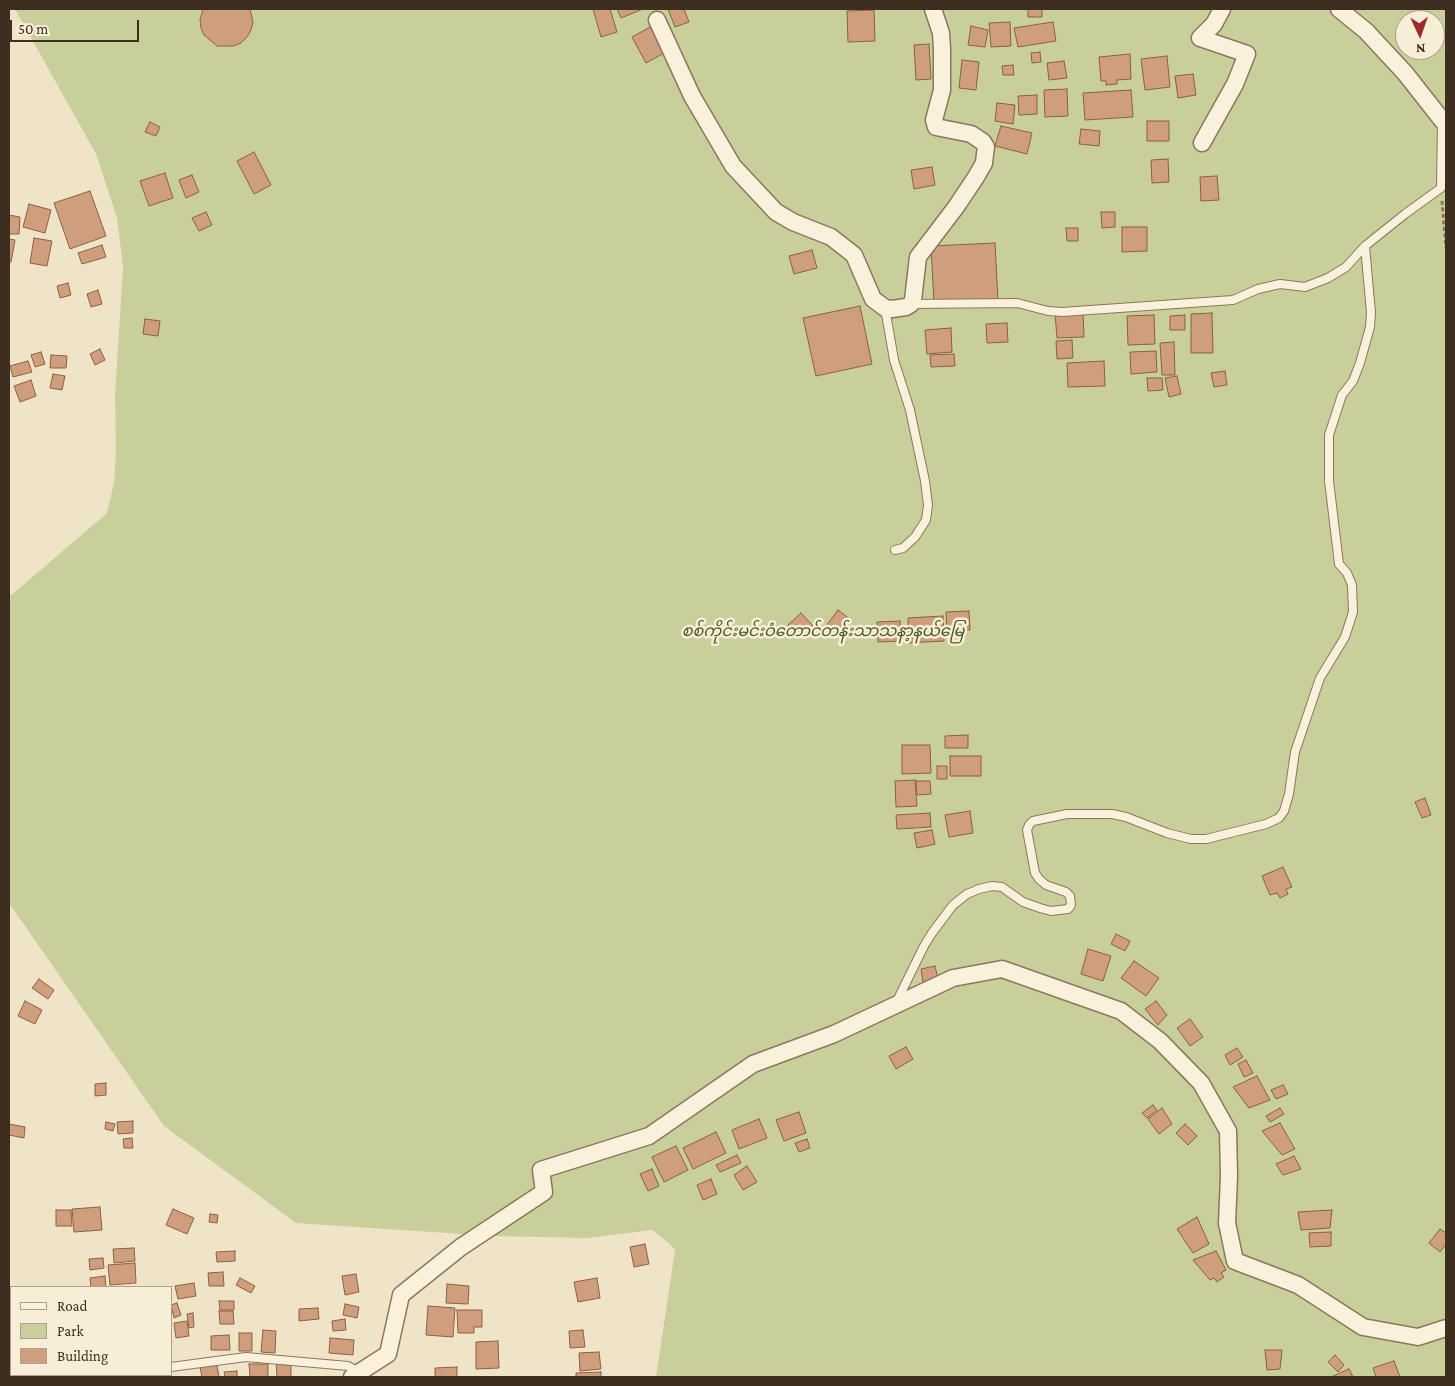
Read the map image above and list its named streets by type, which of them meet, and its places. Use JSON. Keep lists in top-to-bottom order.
{
  "parks": ["စစ်ကိုင်းမင်းဝံတောင်တန်းသာသနာ့နယ်မြေ"],
  "legend": ["Road", "Park", "Building"],
  "scale_bar": "50 m",
  "north": "bottom"
}
